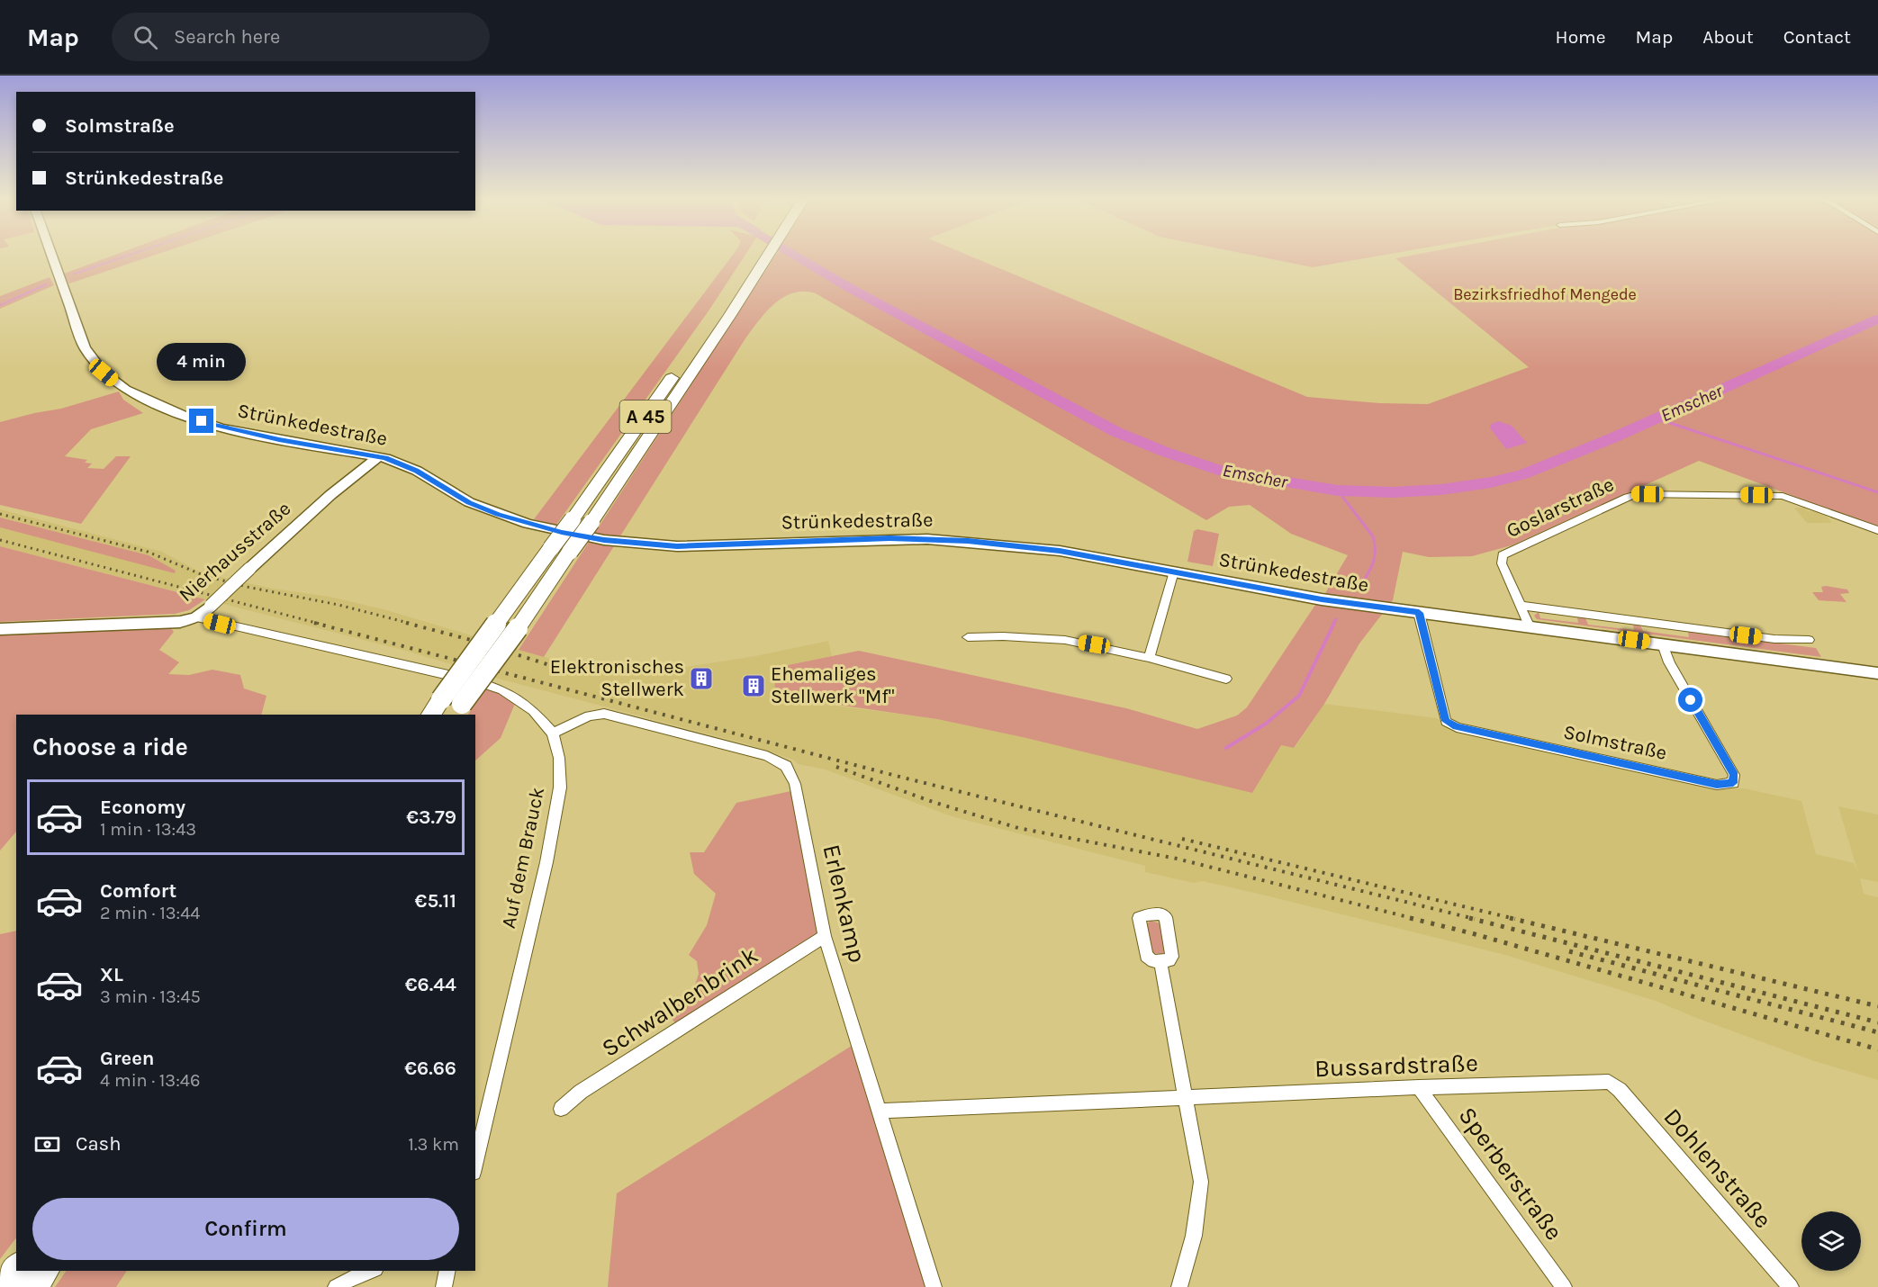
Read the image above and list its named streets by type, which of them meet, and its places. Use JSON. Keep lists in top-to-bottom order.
{
  "streets": {
    "highway": ["A 45"],
    "main road": ["Strünkedestraße", "Nierhausstraße"],
    "street": [
      "Goslarstraße",
      "Solmstraße",
      "Auf dem Brauck",
      "Erlenkamp",
      "Schwalbenbrink",
      "Bussardstraße",
      "Dohlenstraße",
      "Sperberstraße"
    ]
  },
  "crossings": [
    ["Strünkedestraße", "Goslarstraße"],
    ["Strünkedestraße", "Nierhausstraße"],
    ["Strünkedestraße", "Solmstraße"],
    ["Nierhausstraße", "Auf dem Brauck"],
    ["Auf dem Brauck", "Erlenkamp"],
    ["Erlenkamp", "Schwalbenbrink"],
    ["Erlenkamp", "Bussardstraße"],
    ["Bussardstraße", "Dohlenstraße"],
    ["Bussardstraße", "Sperberstraße"]
  ],
  "water": ["Emscher"],
  "parks": ["Bezirksfriedhof Mengede"],
  "places": {
    "building": ["Elektronisches Stellwerk", "Ehemaliges Stellwerk \"Mf\""]
  },
  "page": {
    "header": "Map",
    "search": "Search here",
    "nav": [
      "Home",
      "Map",
      "About",
      "Contact"
    ],
    "banner": ["Solmstraße", "Strünkedestraße"],
    "bubble": "4 min",
    "heading": "Choose a ride",
    "list": [
      {
        "name": "Economy",
        "note": "1 min · 13:43",
        "value": "€3.79"
      },
      {
        "name": "Comfort",
        "note": "2 min · 13:44",
        "value": "€5.11"
      },
      {
        "name": "XL",
        "note": "3 min · 13:45",
        "value": "€6.44"
      },
      {
        "name": "Green",
        "note": "4 min · 13:46",
        "value": "€6.66"
      }
    ],
    "pay": ["Cash", "1.3 km"],
    "buttons": "Confirm"
  }
}
